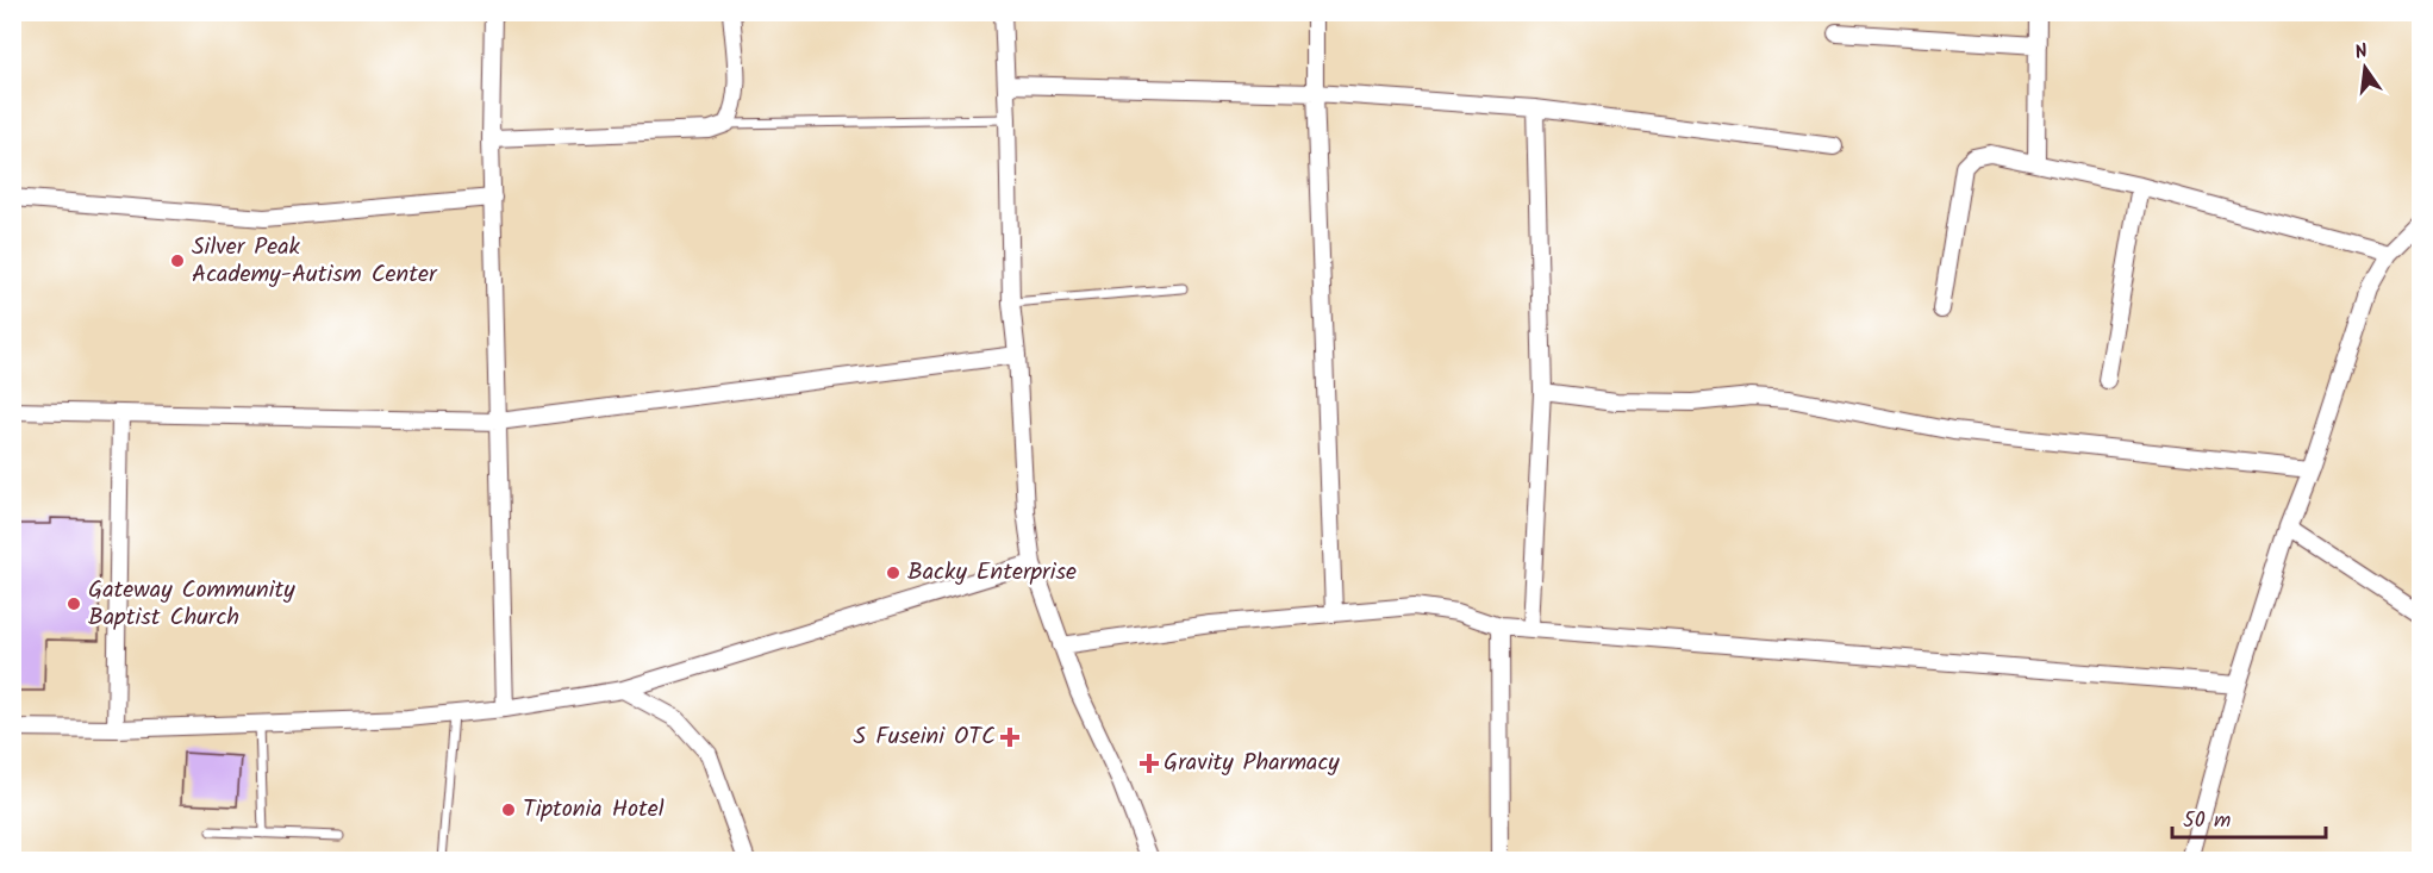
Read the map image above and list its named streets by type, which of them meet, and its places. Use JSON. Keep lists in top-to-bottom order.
{
  "places": {
    "other": [
      "Silver Peak Academy-Autism Center",
      "Backy Enterprise",
      "Gateway Community Baptist Church",
      "Tiptonia Hotel"
    ],
    "health": ["S Fuseini OTC", "Gravity Pharmacy"]
  },
  "scale_bar": "50 m",
  "north": "top"
}
